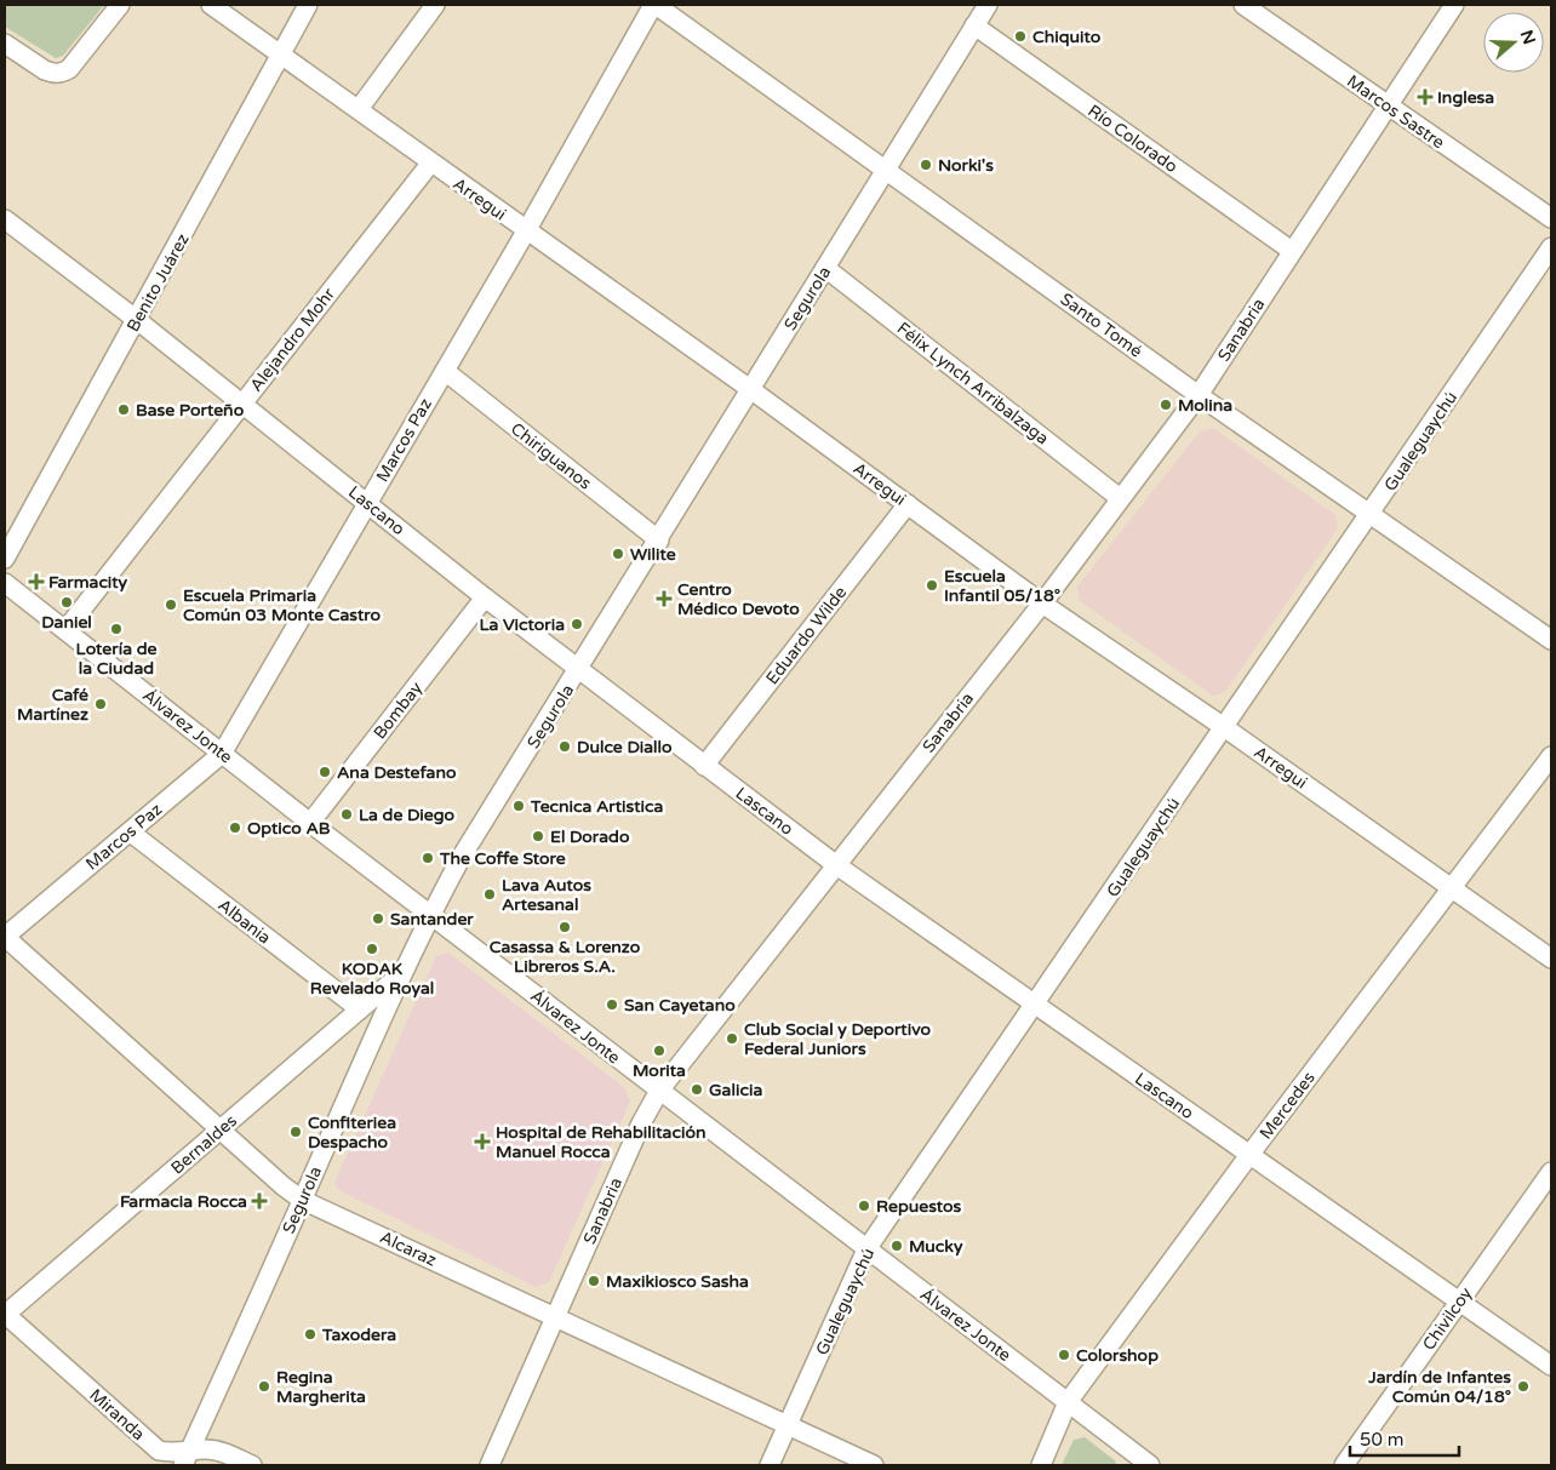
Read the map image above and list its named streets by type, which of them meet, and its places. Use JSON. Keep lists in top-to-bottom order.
{
  "streets": {
    "street": [
      "Marcos Sastre",
      "Río Colorado",
      "Arregui",
      "Benito Juárez",
      "Segurola",
      "Santo Tomé",
      "Sanabria",
      "Alejandro Mohr",
      "Félix Lynch Arribalzaga",
      "Marcos Paz",
      "Gualeguaychú",
      "Chiriguanos",
      "Lascano",
      "Eduardo Wilde",
      "Bombay",
      "Álvarez Jonte",
      "Albania",
      "Mercedes",
      "Bernaldes",
      "Alcaraz",
      "Chivilcoy",
      "Miranda"
    ]
  },
  "crossings": [
    ["Marcos Sastre", "Sanabria"],
    ["Río Colorado", "Segurola"],
    ["Río Colorado", "Sanabria"],
    ["Arregui", "Benito Juárez"],
    ["Arregui", "Segurola"],
    ["Arregui", "Sanabria"],
    ["Arregui", "Alejandro Mohr"],
    ["Arregui", "Marcos Paz"],
    ["Arregui", "Gualeguaychú"],
    ["Arregui", "Eduardo Wilde"],
    ["Arregui", "Mercedes"],
    ["Benito Juárez", "Lascano"],
    ["Segurola", "Santo Tomé"],
    ["Segurola", "Félix Lynch Arribalzaga"],
    ["Segurola", "Chiriguanos"],
    ["Segurola", "Lascano"],
    ["Segurola", "Álvarez Jonte"],
    ["Segurola", "Bernaldes"],
    ["Segurola", "Alcaraz"],
    ["Segurola", "Miranda"],
    ["Santo Tomé", "Sanabria"],
    ["Santo Tomé", "Marcos Paz"],
    ["Santo Tomé", "Gualeguaychú"],
    ["Sanabria", "Félix Lynch Arribalzaga"],
    ["Sanabria", "Lascano"],
    ["Sanabria", "Álvarez Jonte"],
    ["Sanabria", "Alcaraz"],
    ["Alejandro Mohr", "Lascano"],
    ["Alejandro Mohr", "Álvarez Jonte"],
    ["Marcos Paz", "Chiriguanos"],
    ["Marcos Paz", "Lascano"],
    ["Marcos Paz", "Álvarez Jonte"],
    ["Marcos Paz", "Albania"],
    ["Marcos Paz", "Alcaraz"],
    ["Gualeguaychú", "Lascano"],
    ["Gualeguaychú", "Álvarez Jonte"],
    ["Gualeguaychú", "Alcaraz"],
    ["Lascano", "Eduardo Wilde"],
    ["Lascano", "Bombay"],
    ["Lascano", "Mercedes"],
    ["Lascano", "Chivilcoy"],
    ["Bombay", "Álvarez Jonte"],
    ["Álvarez Jonte", "Mercedes"],
    ["Albania", "Bernaldes"],
    ["Bernaldes", "Alcaraz"],
    ["Bernaldes", "Miranda"]
  ],
  "places": {
    "other": [
      "Chiquito",
      "Norki's",
      "Molina",
      "Base Porteño",
      "Wilite",
      "Escuela Infantil 05/18°",
      "Daniel",
      "Escuela Primaria Común 03 Monte Castro",
      "La Victoria",
      "Lotería de la Ciudad",
      "Café Martínez",
      "Dulce Diallo",
      "Ana Destefano",
      "Tecnica Artistica",
      "La de Diego",
      "Optico AB",
      "El Dorado",
      "The Coffe Store",
      "Lava Autos Artesanal",
      "Santander",
      "Casassa & Lorenzo Libreros S.A.",
      "KODAK Revelado Royal",
      "San Cayetano",
      "Club Social y Deportivo Federal Juniors",
      "Morita",
      "Galicia",
      "Confiteriea Despacho",
      "Repuestos",
      "Mucky",
      "Maxikiosco Sasha",
      "Taxodera",
      "Colorshop",
      "Regina Margherita",
      "Jardín de Infantes Común 04/18°"
    ],
    "health": [
      "Inglesa",
      "Farmacity",
      "Centro Médico Devoto",
      "Hospital de Rehabilitación Manuel Rocca",
      "Farmacia Rocca"
    ]
  },
  "scale_bar": "50 m",
  "north": "right"
}
